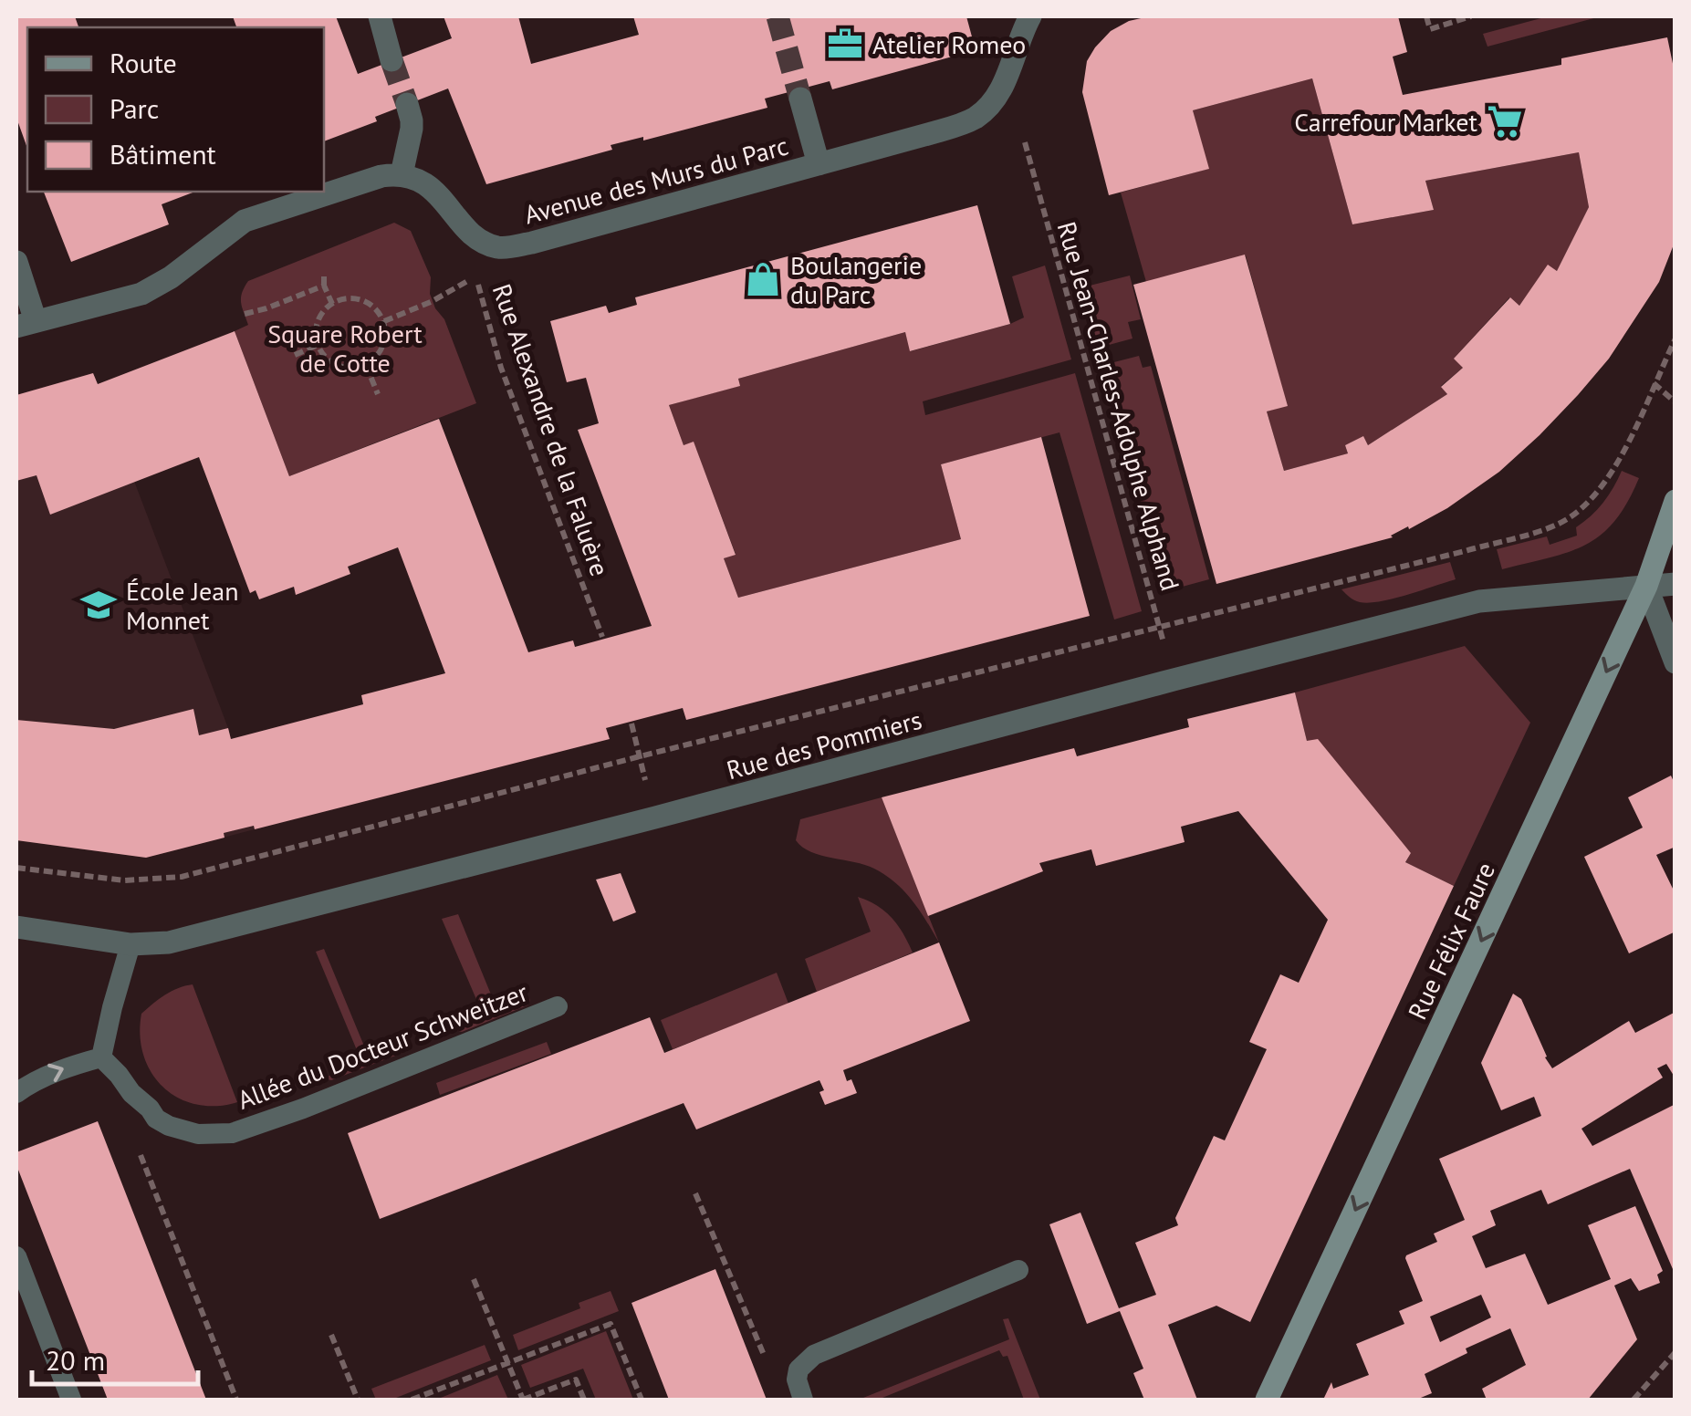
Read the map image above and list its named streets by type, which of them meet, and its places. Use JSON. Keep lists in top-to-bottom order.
{
  "streets": {
    "main road": ["Rue Félix Faure"],
    "street": ["Avenue des Murs du Parc", "Rue des Pommiers"],
    "lane": ["Allée du Docteur Schweitzer"],
    "path": ["Rue Jean-Charles-Adolphe Alphand", "Rue Alexandre de la Faluère"]
  },
  "crossings": [
    ["Rue Jean-Charles-Adolphe Alphand", "Rue des Pommiers"],
    ["Rue des Pommiers", "Rue Félix Faure"]
  ],
  "one_way": ["Rue Félix Faure"],
  "parks": ["Square Robert de Cotte"],
  "places": {
    "office": ["Atelier Romeo"],
    "supermarket": ["Carrefour Market"],
    "shop": ["Boulangerie du Parc"],
    "school or university": ["École Jean Monnet"]
  },
  "legend": ["Route", "Parc", "Bâtiment"],
  "scale_bar": "20 m"
}
